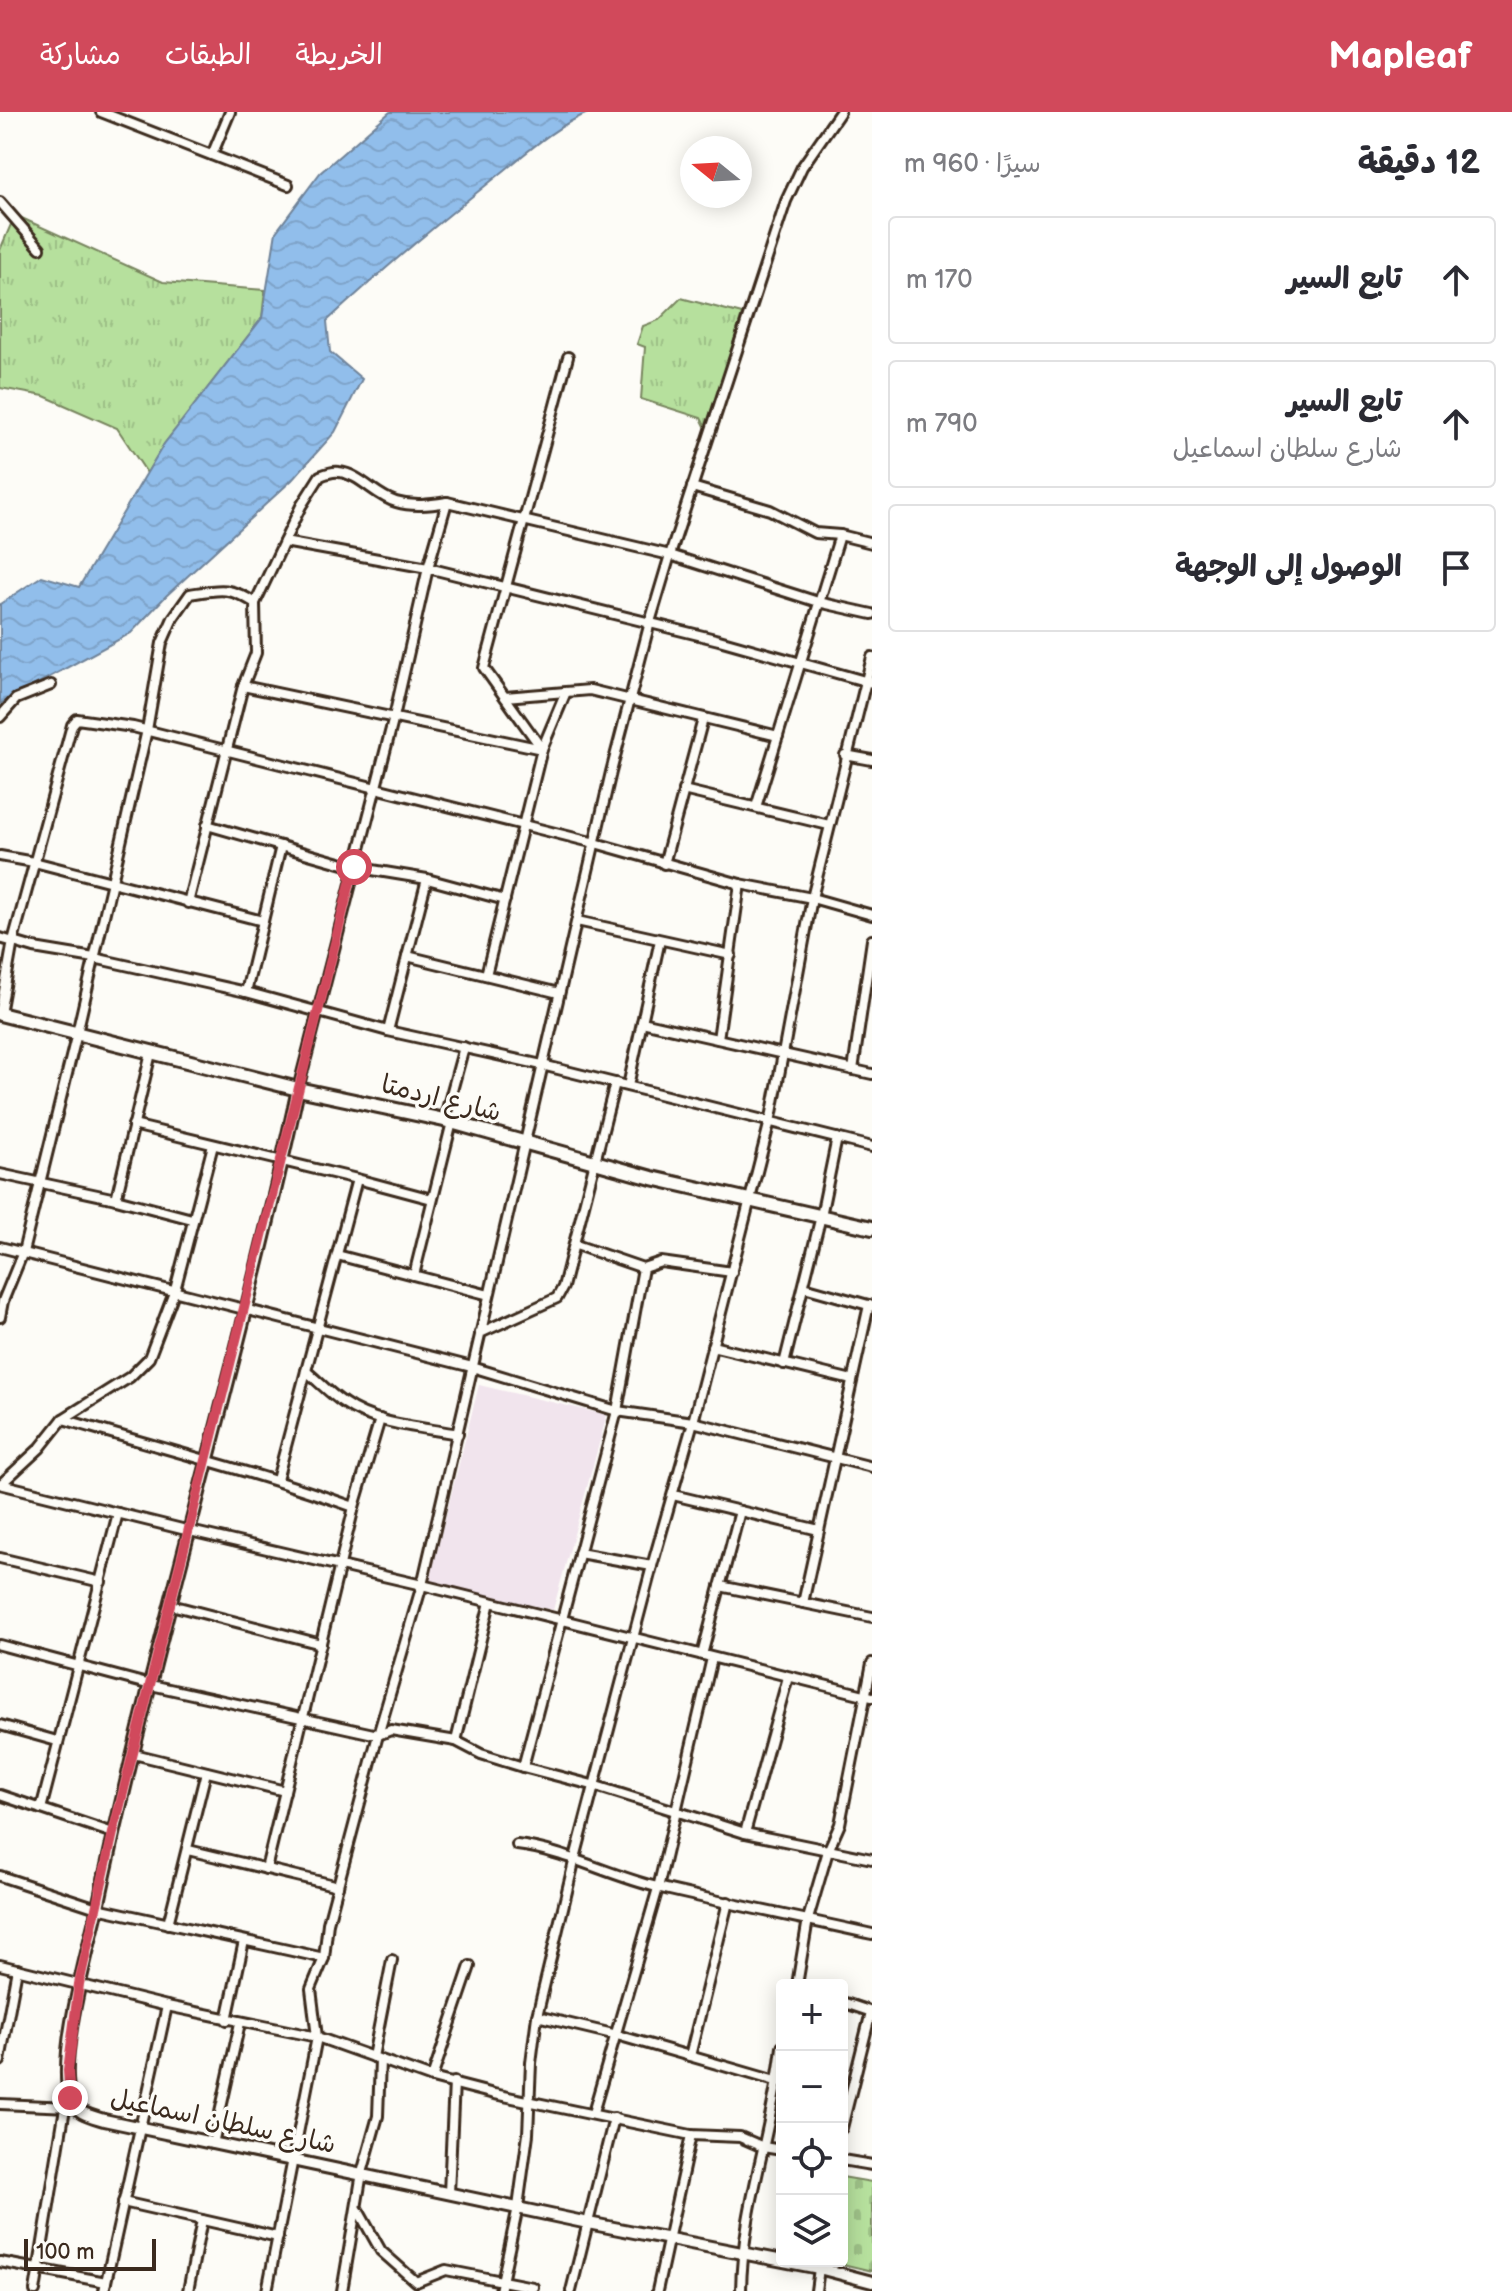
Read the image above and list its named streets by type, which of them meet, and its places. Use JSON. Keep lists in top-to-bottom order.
{
  "streets": {
    "main road": ["شارع اردمتا"],
    "street": ["شارع سلطان اسماعيل"]
  },
  "crossings": [
    ["شارع اردمتا", "شارع سلطان اسماعيل"]
  ],
  "scale_bar": "100 m",
  "north": "left",
  "page": {
    "header": "Mapleaf",
    "nav": ["الخريطة", "الطبقات", "مشاركة"],
    "heading": ["12 دقيقة", "سيرًا · 960 m"],
    "list": [
      ["تابع السير", "170 m"],
      ["تابع السير", "شارع سلطان اسماعيل", "790 m"],
      "الوصول إلى الوجهة"
    ],
    "map_buttons": ["+", "−"],
    "scale": "100 m"
  }
}
